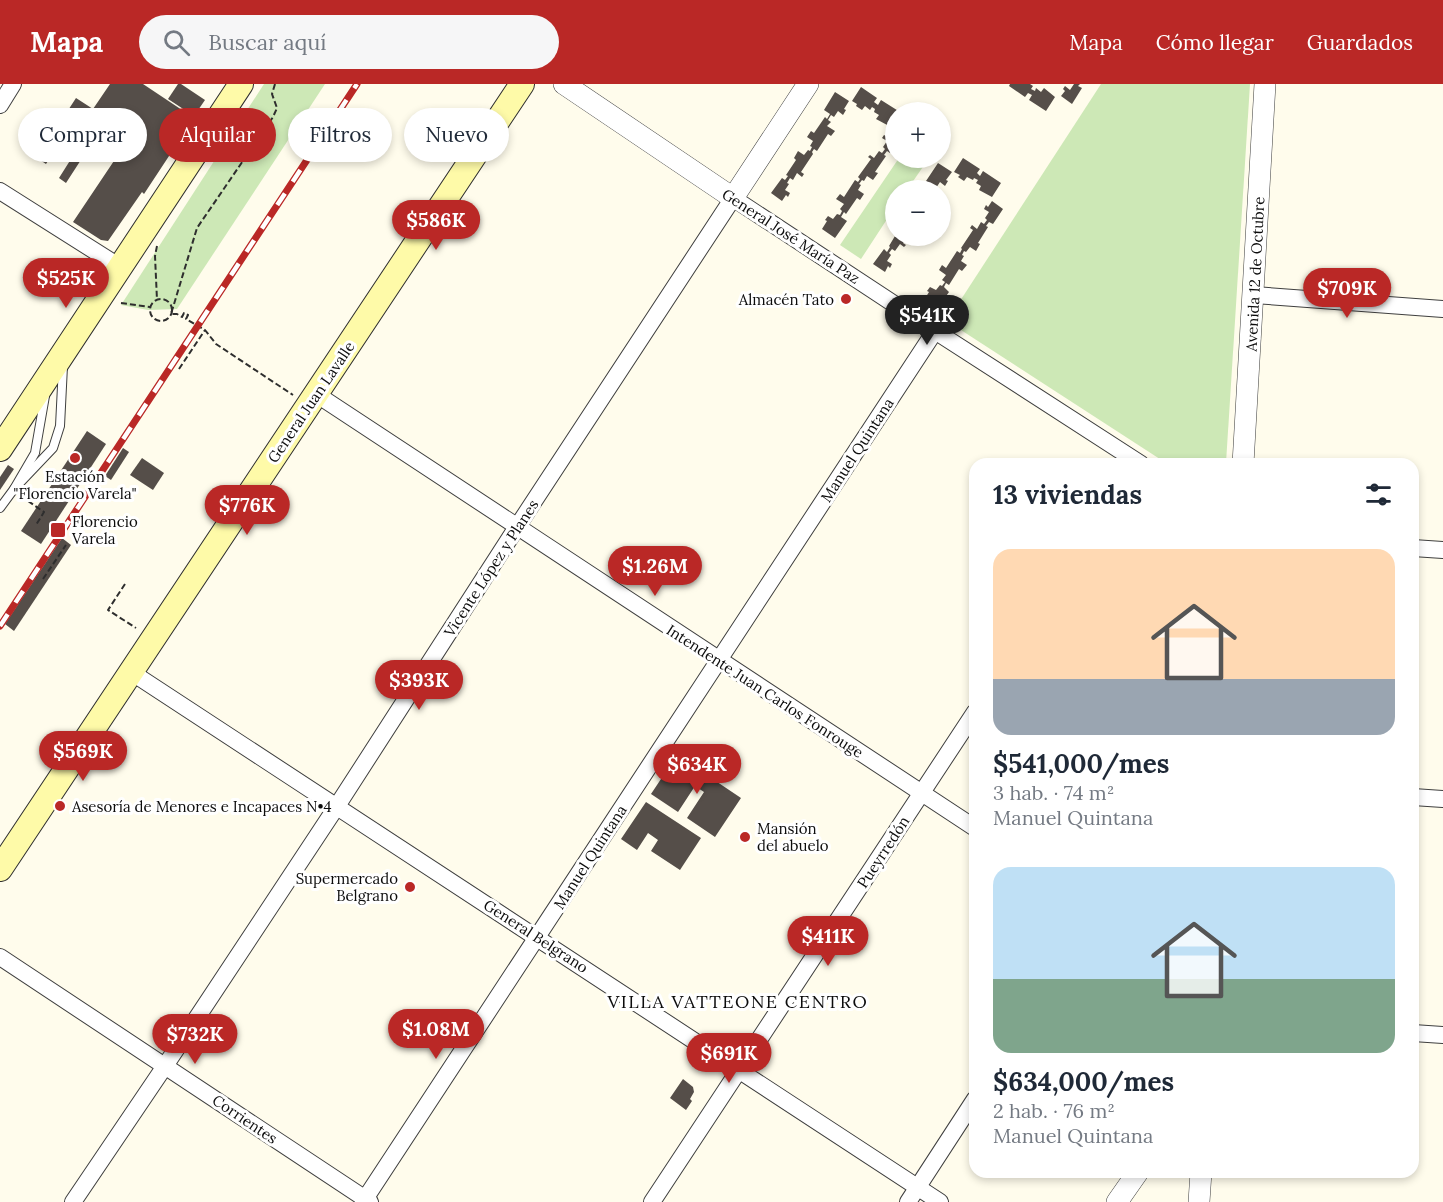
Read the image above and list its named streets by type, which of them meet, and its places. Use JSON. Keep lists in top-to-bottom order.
{
  "streets": {
    "main road": ["General Juan Lavalle"],
    "street": [
      "General José María Paz",
      "Avenida 12 de Octubre",
      "Manuel Quintana",
      "Vicente López y Planes",
      "Intendente Juan Carlos Fonrouge",
      "Pueyrredón",
      "General Belgrano",
      "Corrientes"
    ]
  },
  "crossings": [
    ["General José María Paz", "Manuel Quintana"],
    ["General José María Paz", "Vicente López y Planes"],
    ["General Juan Lavalle", "Intendente Juan Carlos Fonrouge"],
    ["General Juan Lavalle", "General Belgrano"],
    ["Manuel Quintana", "Intendente Juan Carlos Fonrouge"],
    ["Manuel Quintana", "General Belgrano"],
    ["Manuel Quintana", "Corrientes"],
    ["Vicente López y Planes", "Intendente Juan Carlos Fonrouge"],
    ["Vicente López y Planes", "General Belgrano"],
    ["Vicente López y Planes", "Corrientes"],
    ["Intendente Juan Carlos Fonrouge", "Pueyrredón"],
    ["Pueyrredón", "General Belgrano"]
  ],
  "districts": ["VILLA VATTEONE CENTRO"],
  "places": {
    "other": [
      "Almacén Tato",
      "Estación \"Florencio Varela\"",
      "Asesoría de Menores e Incapaces N•4",
      "Mansión del abuelo",
      "Supermercado Belgrano"
    ],
    "transit": ["Florencio Varela"]
  },
  "page": {
    "header": "Mapa",
    "search": "Buscar aquí",
    "nav": ["Mapa", "Cómo llegar", "Guardados"],
    "map_buttons": ["+", "−"],
    "chip": [
      "Comprar",
      "Alquilar",
      "Filtros",
      "Nuevo"
    ],
    "price": [
      "$586K",
      "$525K",
      "$709K",
      "$541K",
      "$776K",
      "$1.26M",
      "$393K",
      "$569K",
      "$634K",
      "$411K",
      "$1.08M",
      "$732K",
      "$691K"
    ],
    "heading": "13 viviendas",
    "list": [
      {
        "name": "$541,000/mes",
        "note": "3 hab. · 74 m² · Manuel Quintana"
      },
      {
        "name": "$634,000/mes",
        "note": "2 hab. · 76 m² · Manuel Quintana"
      }
    ]
  }
}
